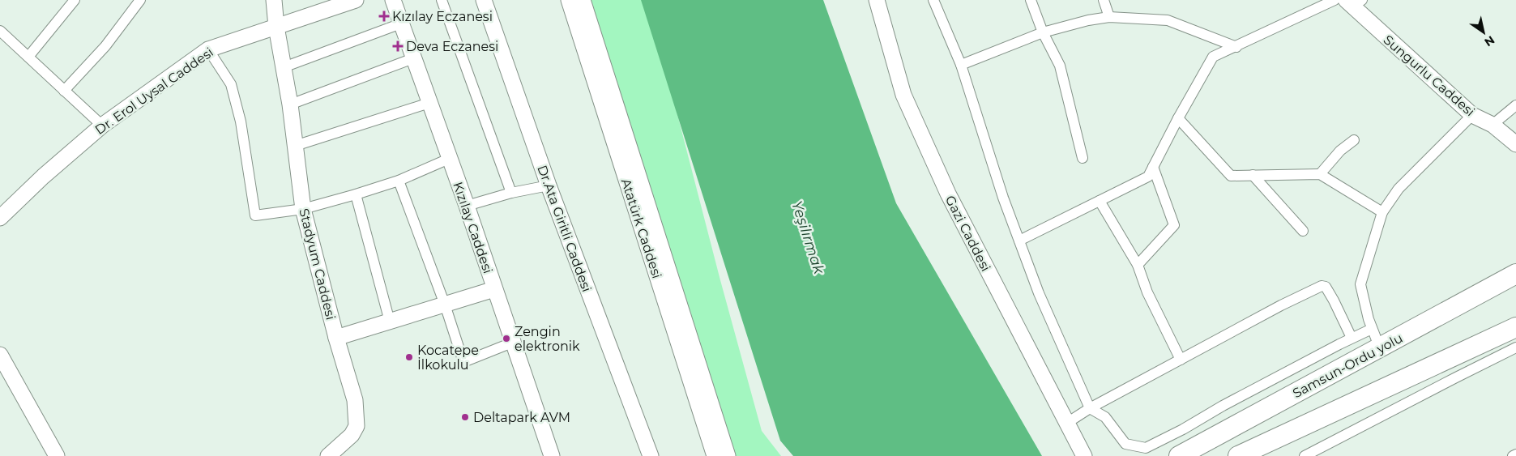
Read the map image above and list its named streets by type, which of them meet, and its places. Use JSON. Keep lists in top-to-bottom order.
{
  "streets": {
    "highway": ["Samsun-Ordu yolu"],
    "street": [
      "Sungurlu Caddesi",
      "Dr. Erol Uysal Caddesi",
      "Kızılay Caddesi",
      "Dr.Ata Giritli Caddesi",
      "Atatürk Caddesi",
      "Gazi Caddesi",
      "Stadyum Caddesi"
    ]
  },
  "crossings": [
    ["Dr. Erol Uysal Caddesi", "Stadyum Caddesi"],
    ["Kızılay Caddesi", "Stadyum Caddesi"]
  ],
  "water": ["Yeşilırmak"],
  "places": {
    "health": ["Kızılay Eczanesi", "Deva Eczanesi"],
    "other": ["Zengin elektronik", "Kocatepe İlkokulu", "Deltapark AVM"]
  },
  "north": "bottom right"
}
